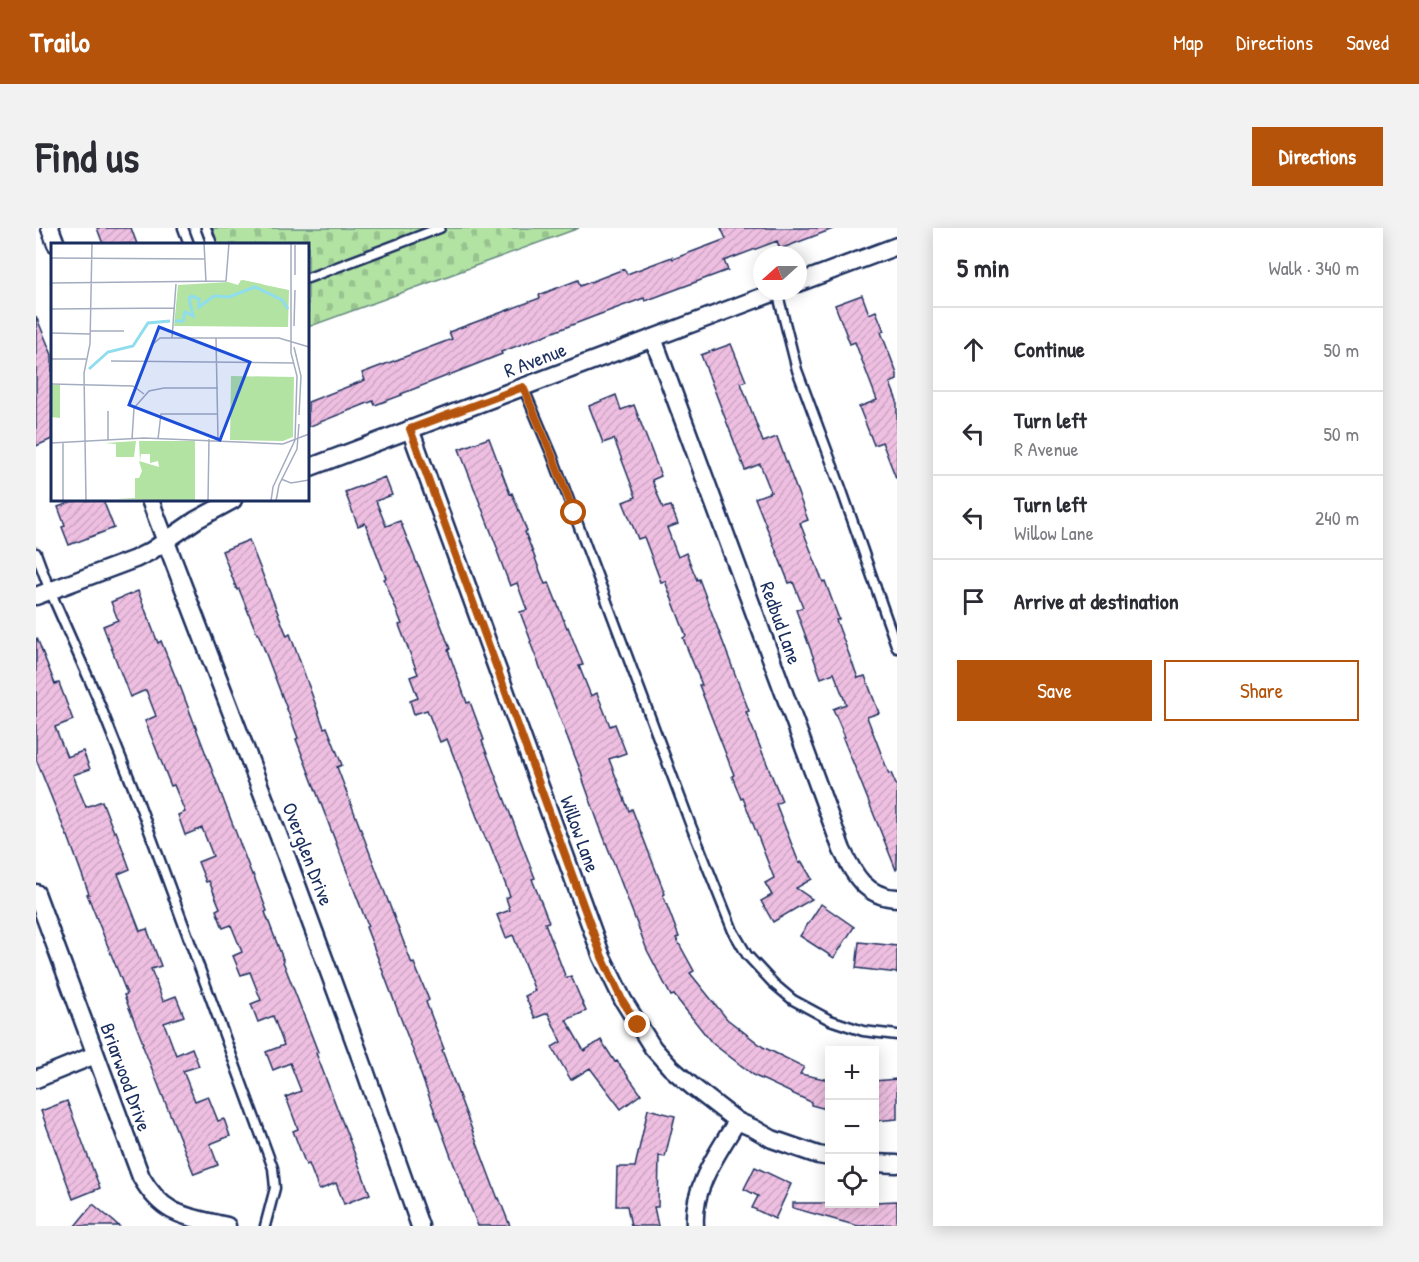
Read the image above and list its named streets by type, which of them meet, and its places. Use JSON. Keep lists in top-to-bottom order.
{
  "streets": {
    "street": [
      "R Avenue",
      "Redbud Lane",
      "Willow Lane",
      "Overglen Drive",
      "Briarwood Drive"
    ]
  },
  "crossings": [
    ["R Avenue", "Redbud Lane"],
    ["R Avenue", "Willow Lane"]
  ],
  "north": "left",
  "page": {
    "header": "Trailo",
    "nav": ["Map", "Directions", "Saved"],
    "buttons": [
      "Directions",
      ["Save", "Share"]
    ],
    "title": "Find us",
    "heading": ["5 min", "Walk · 340 m"],
    "list": [
      ["Continue", "50 m"],
      ["Turn left", "R Avenue", "50 m"],
      ["Turn left", "Willow Lane", "240 m"],
      "Arrive at destination"
    ],
    "map_buttons": ["+", "−"]
  }
}
